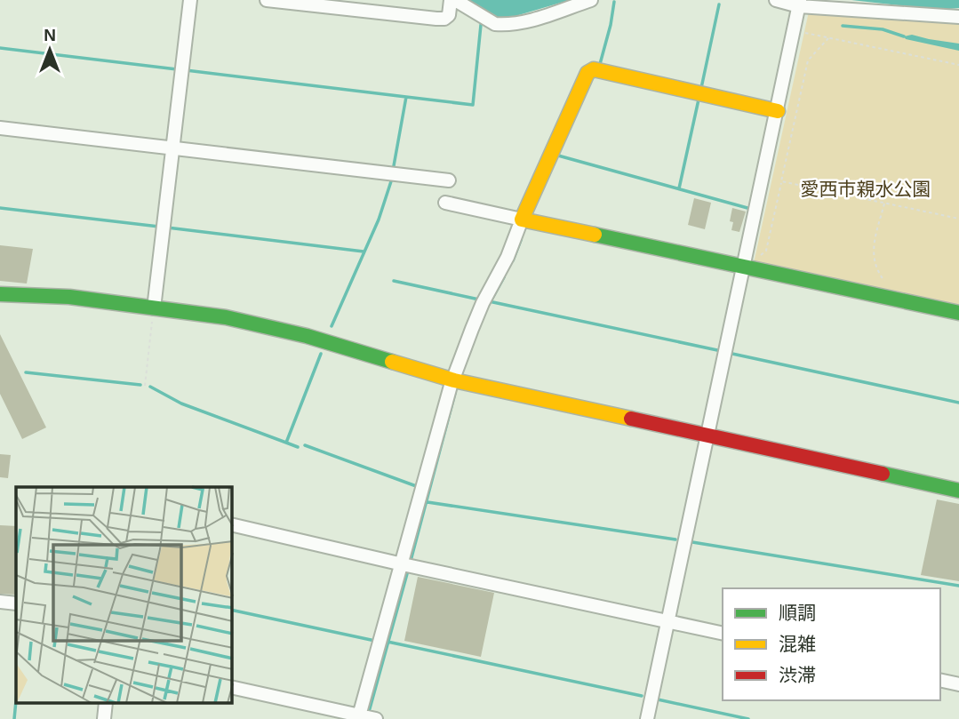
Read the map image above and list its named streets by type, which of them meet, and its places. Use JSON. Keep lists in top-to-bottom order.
{
  "parks": ["愛西市親水公園"],
  "legend": ["順調", "混雑", "渋滞"],
  "north": "top"
}
